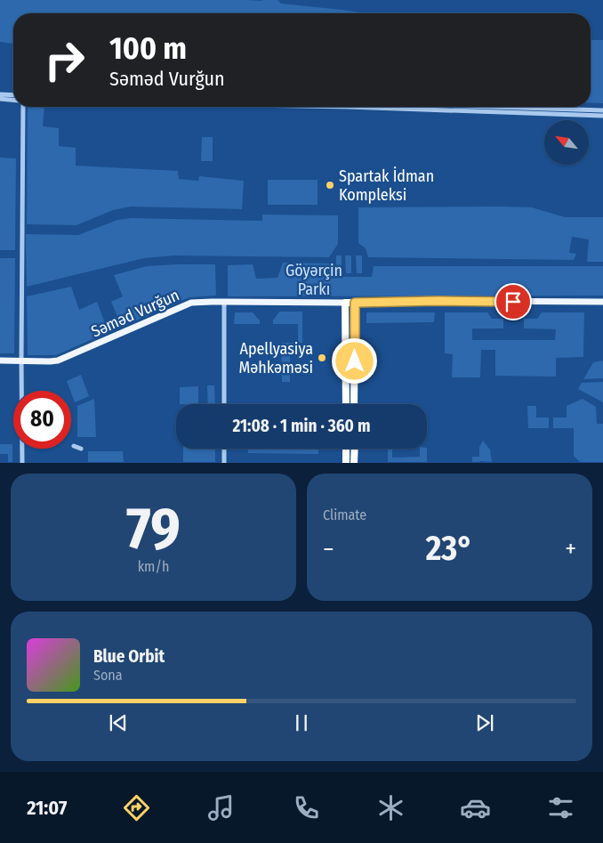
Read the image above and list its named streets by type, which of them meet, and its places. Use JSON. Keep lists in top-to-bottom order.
{
  "streets": {
    "highway": ["Səməd Vurğun"]
  },
  "parks": ["Göyərçin Parkı"],
  "places": ["Spartak İdman Kompleksi", "Apellyasiya Məhkəməsi"],
  "north": "top left",
  "page": {
    "turn": ["100 m", "Səməd Vurğun"],
    "limit": "80",
    "trip": "21:08 · 1 min · 360 m",
    "tile": [
      ["79", "km/h"],
      "Climate"
    ],
    "heat": ["−", "23°", "+"],
    "song": ["Blue Orbit", "Sona"],
    "tabs": "21:07"
  }
}
